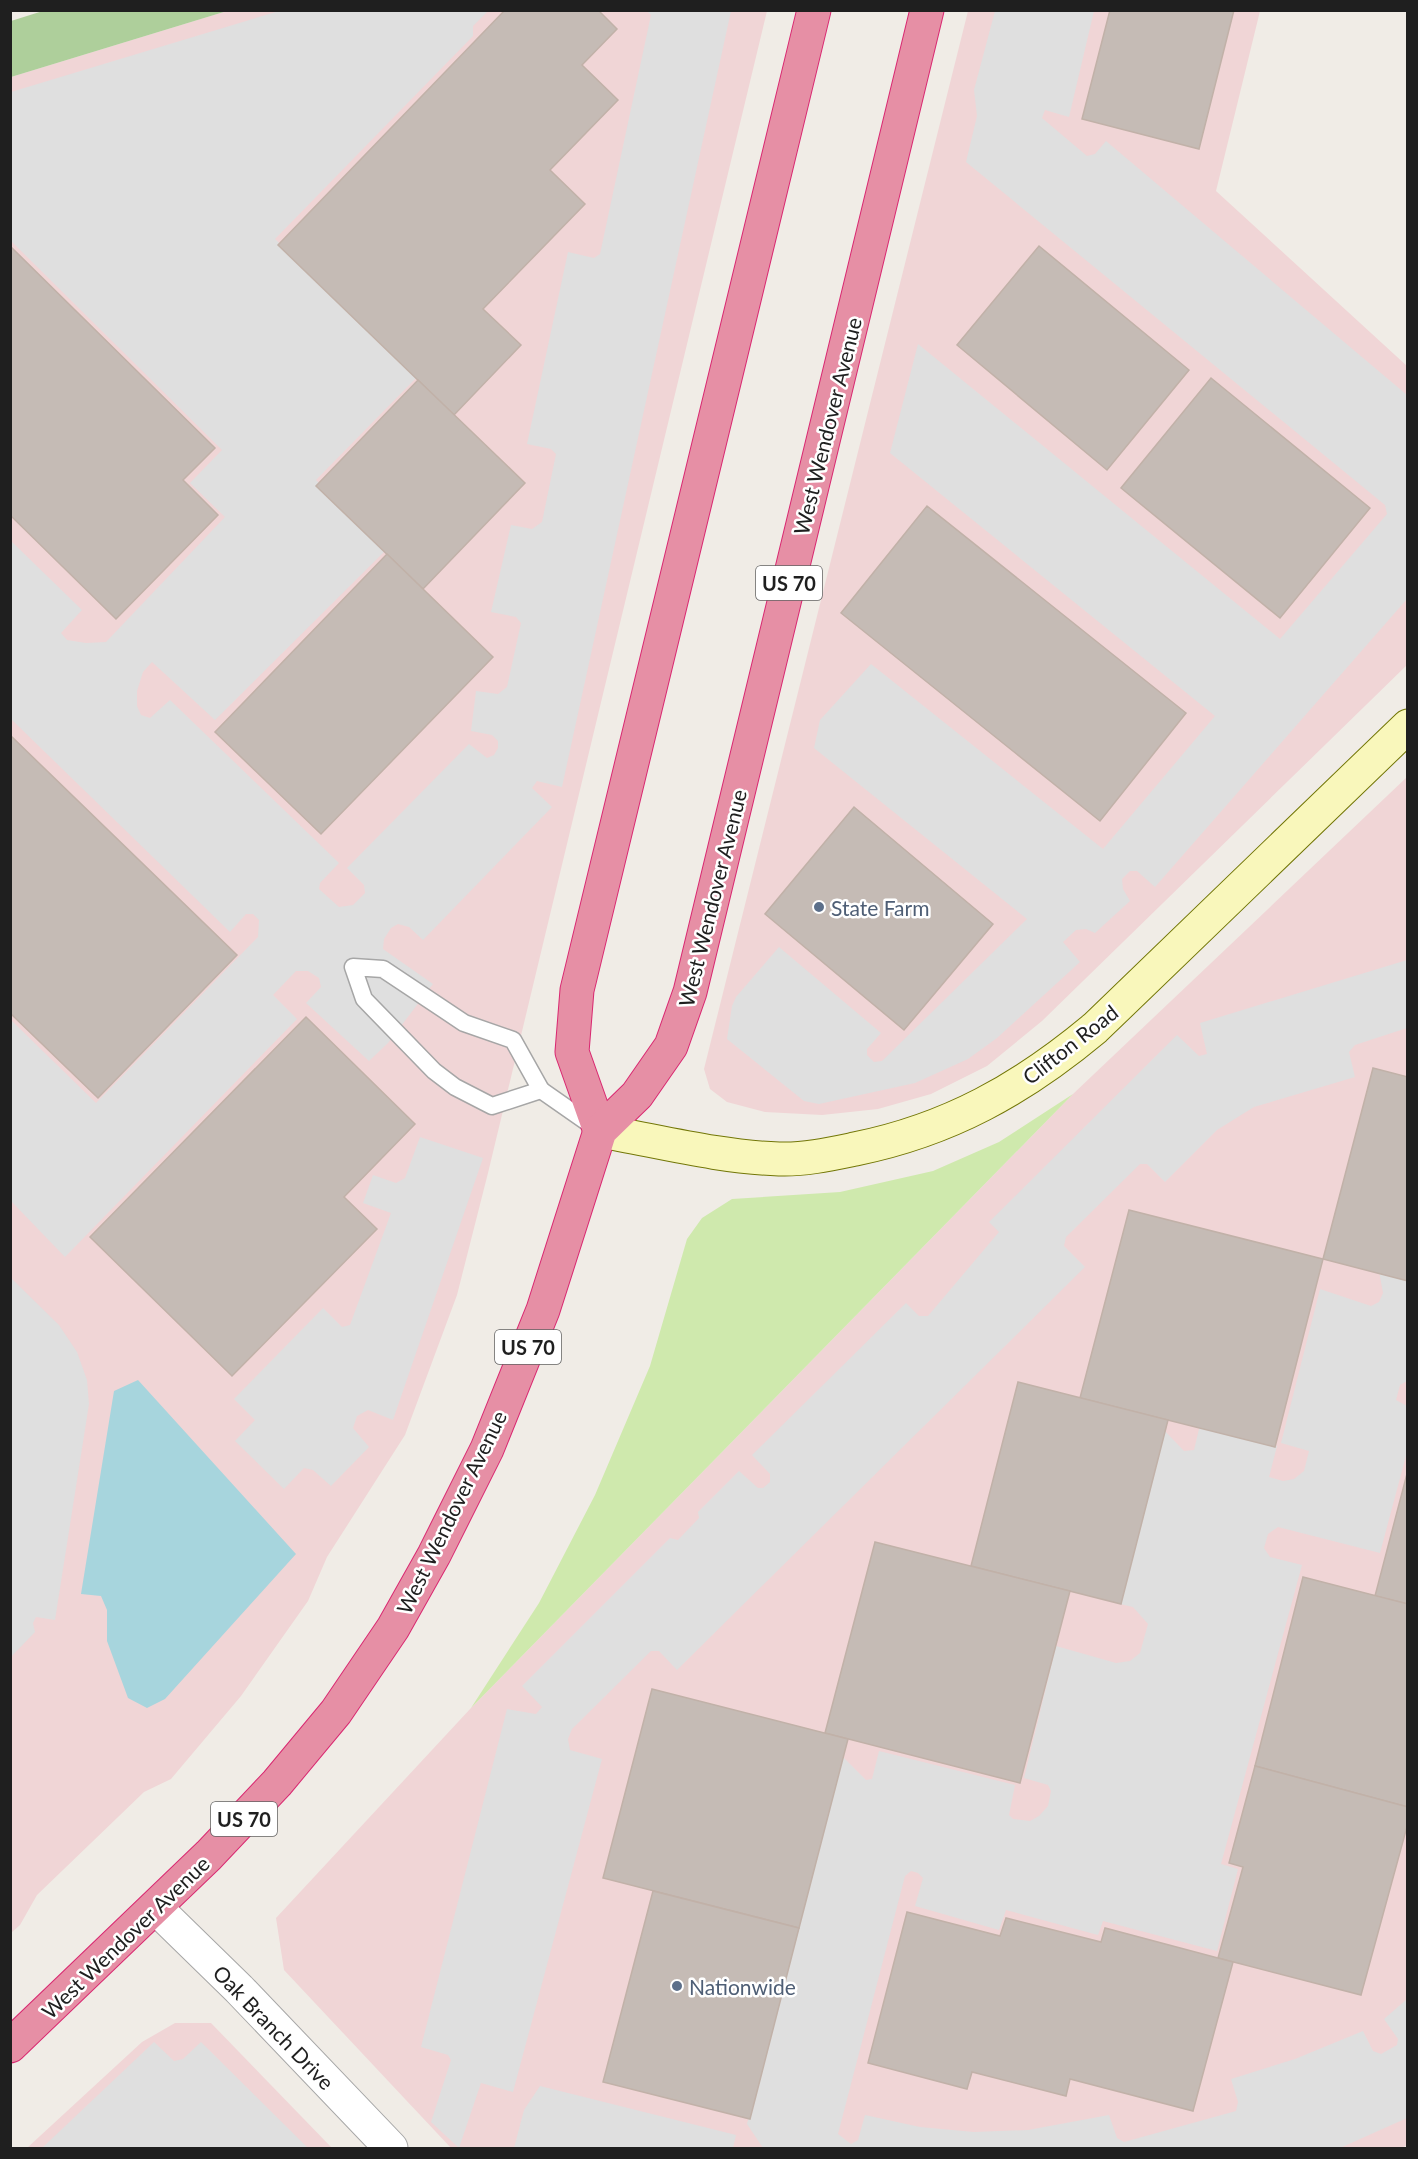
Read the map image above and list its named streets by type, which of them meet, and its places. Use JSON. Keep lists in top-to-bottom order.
{
  "streets": {
    "highway": ["West Wendover Avenue", "US 70"],
    "street": ["Clifton Road", "Oak Branch Drive"]
  },
  "crossings": [
    ["West Wendover Avenue", "Clifton Road"],
    ["West Wendover Avenue", "Oak Branch Drive"]
  ],
  "places": ["State Farm", "Nationwide"]
}
